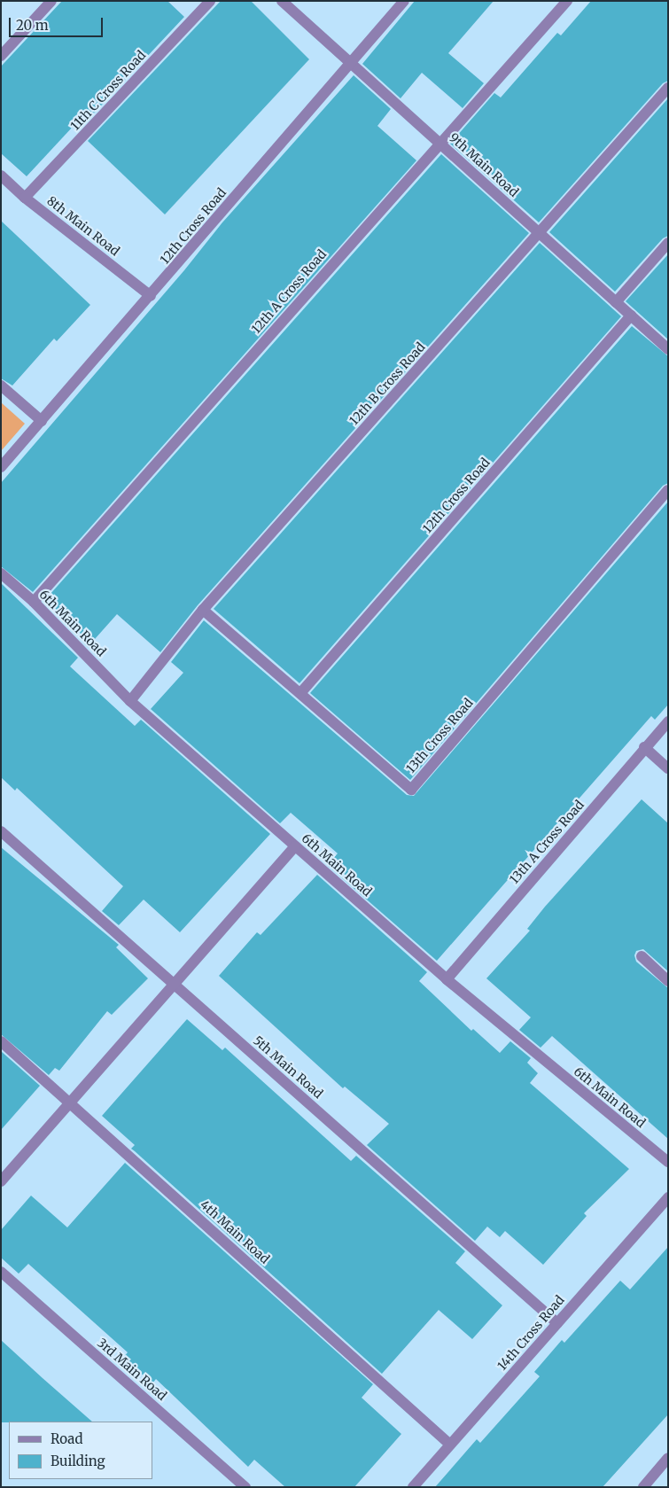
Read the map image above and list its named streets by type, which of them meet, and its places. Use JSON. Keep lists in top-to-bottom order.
{
  "streets": {
    "street": [
      "11th C Cross Road",
      "9th Main Road",
      "8th Main Road",
      "12th Cross Road",
      "12th A Cross Road",
      "12th B Cross Road",
      "6th Main Road",
      "13th Cross Road",
      "13th A Cross Road",
      "5th Main Road",
      "4th Main Road",
      "14th Cross Road",
      "3rd Main Road"
    ]
  },
  "crossings": [
    ["11th C Cross Road", "8th Main Road"],
    ["9th Main Road", "12th Cross Road"],
    ["9th Main Road", "12th A Cross Road"],
    ["9th Main Road", "12th B Cross Road"],
    ["8th Main Road", "12th Cross Road"],
    ["12th Cross Road", "13th Cross Road"],
    ["12th A Cross Road", "6th Main Road"],
    ["12th B Cross Road", "6th Main Road"],
    ["12th B Cross Road", "13th Cross Road"],
    ["6th Main Road", "13th A Cross Road"],
    ["5th Main Road", "14th Cross Road"],
    ["4th Main Road", "14th Cross Road"]
  ],
  "legend": ["Road", "Building"],
  "scale_bar": "20 m"
}
